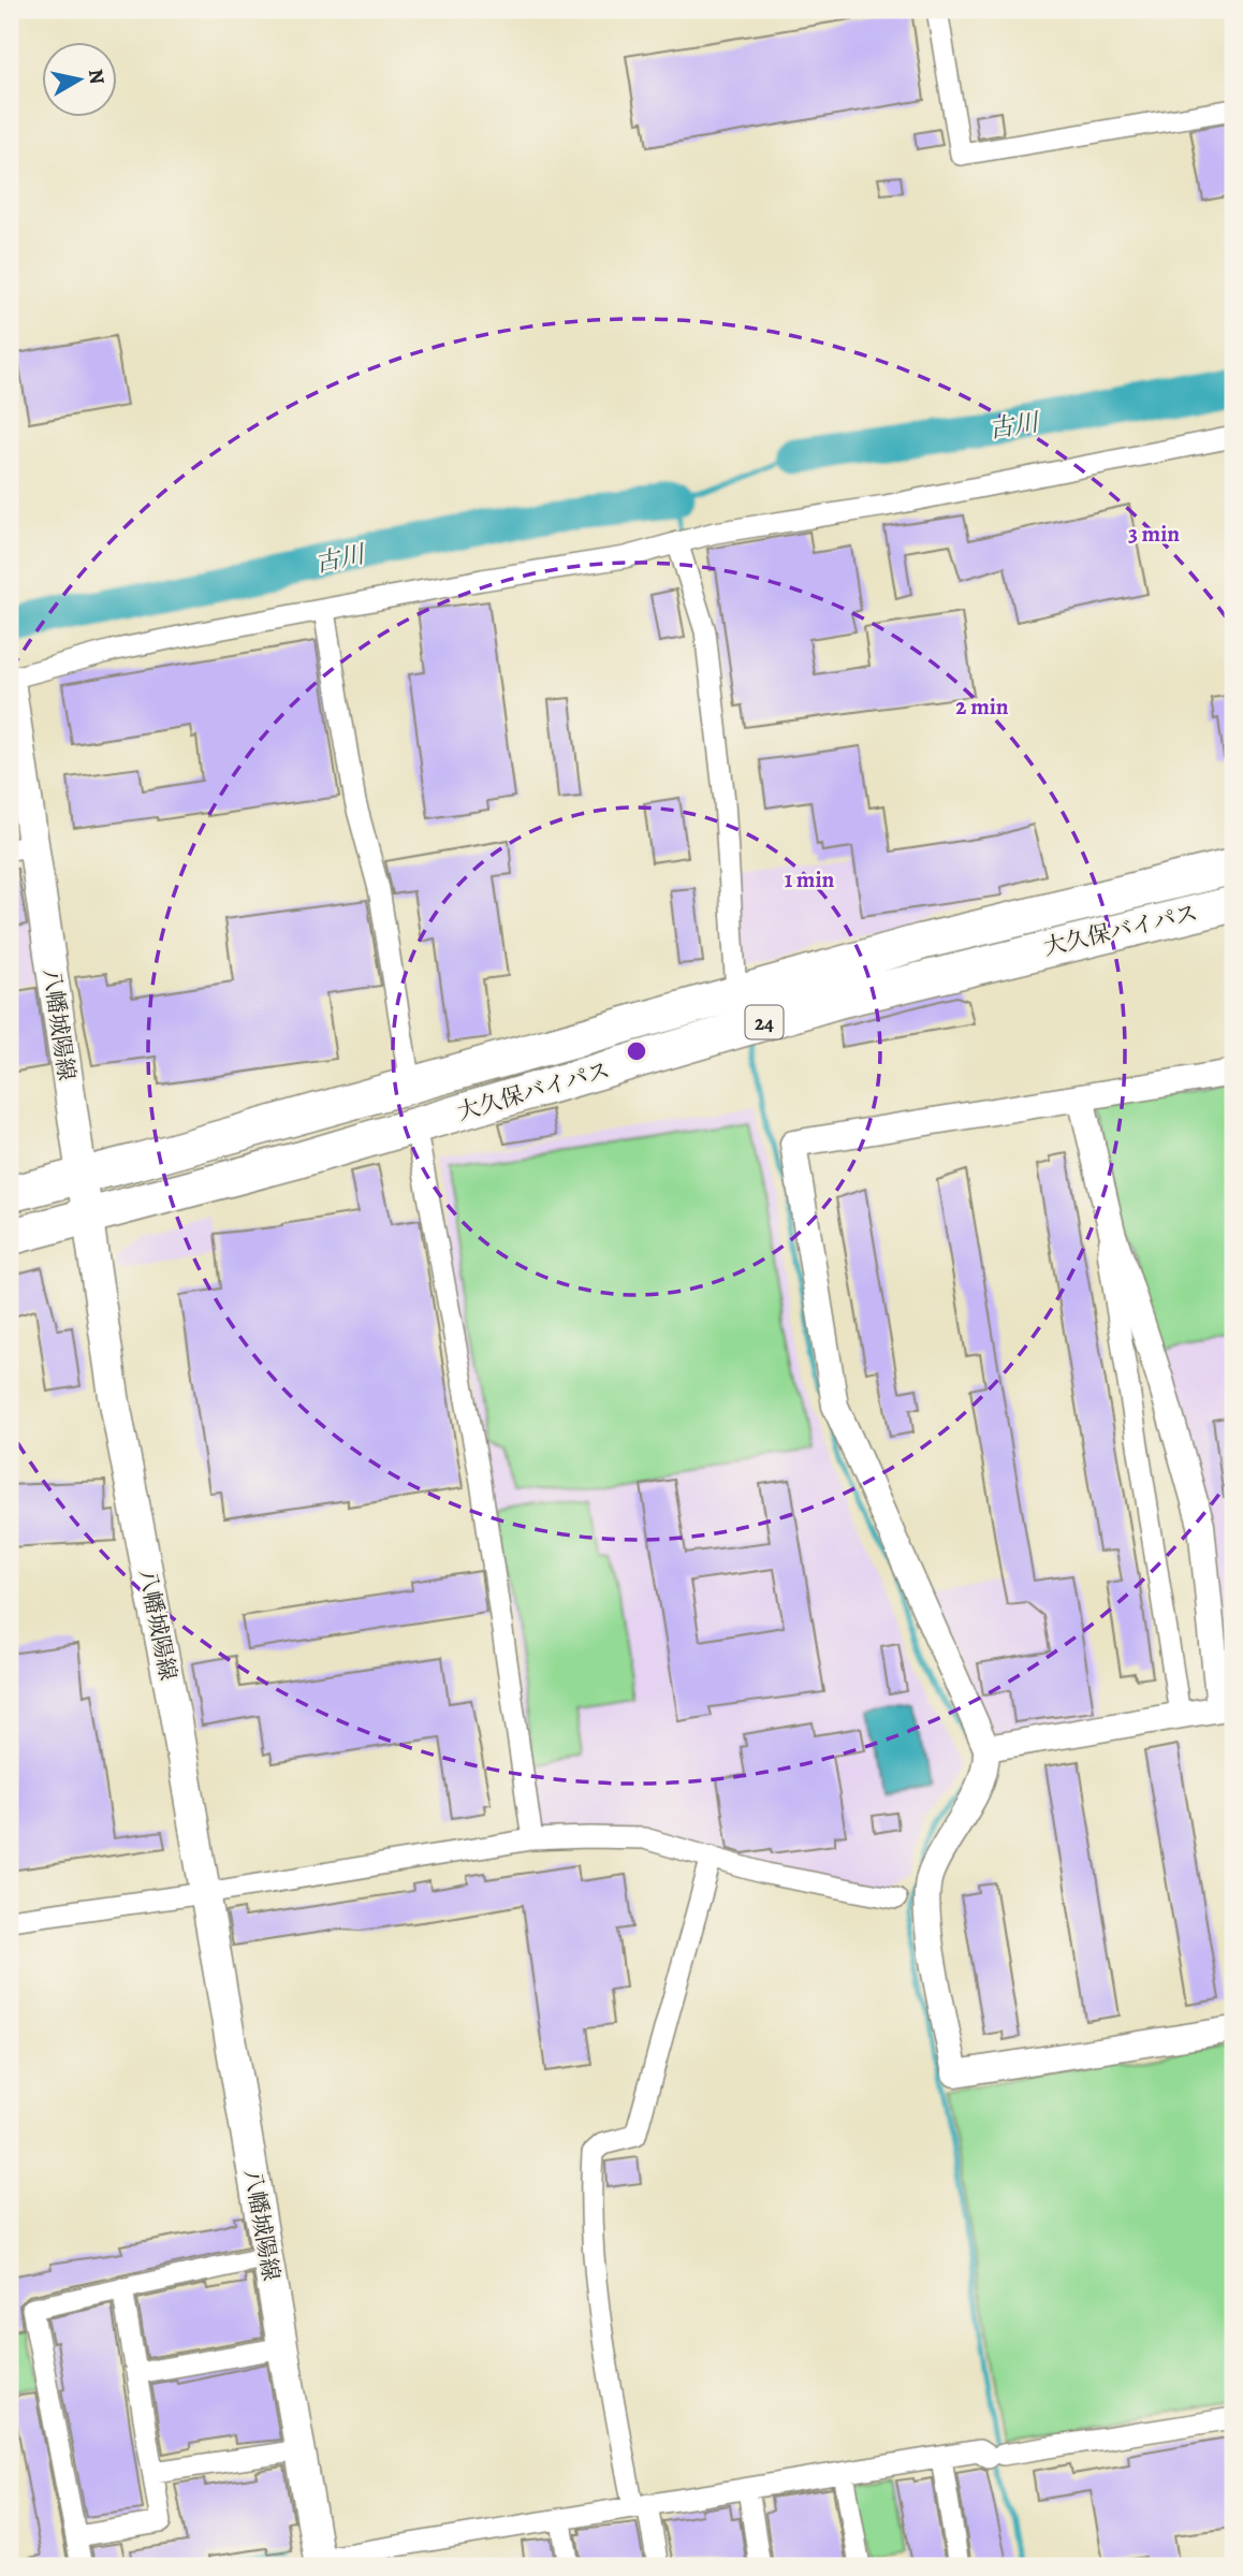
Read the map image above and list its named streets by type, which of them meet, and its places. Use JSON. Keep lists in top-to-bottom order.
{
  "streets": {
    "highway": ["大久保バイパス", "24"],
    "main road": ["八幡城陽線"]
  },
  "crossings": [
    ["大久保バイパス", "八幡城陽線"]
  ],
  "water": ["古川"],
  "north": "right",
  "rings": ["3 min", "2 min", "1 min"]
}
